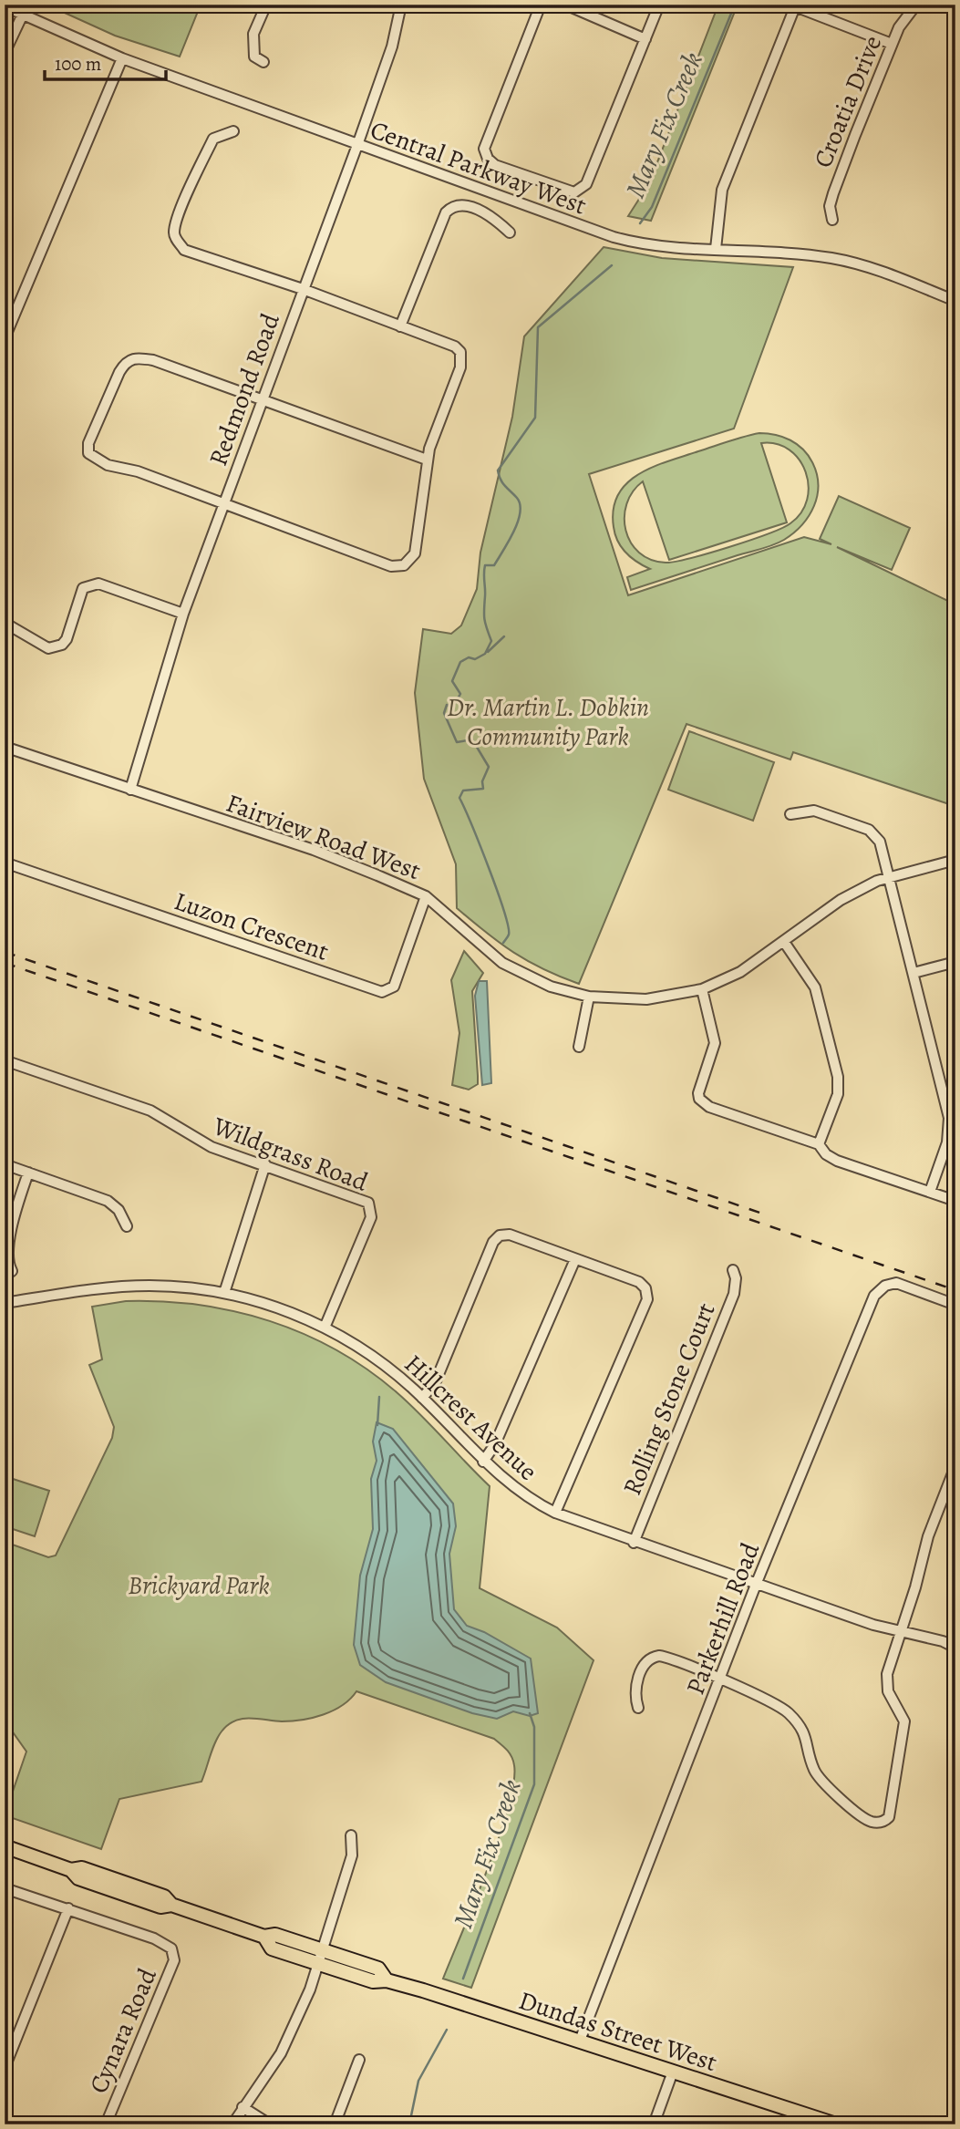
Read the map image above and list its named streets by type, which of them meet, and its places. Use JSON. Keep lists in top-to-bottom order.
{
  "streets": {
    "main road": ["Dundas Street West"],
    "street": [
      "Croatia Drive",
      "Central Parkway West",
      "Redmond Road",
      "Fairview Road West",
      "Luzon Crescent",
      "Wildgrass Road",
      "Rolling Stone Court",
      "Hillcrest Avenue",
      "Parkerhill Road",
      "Cynara Road"
    ]
  },
  "crossings": [
    ["Central Parkway West", "Redmond Road"],
    ["Redmond Road", "Fairview Road West"],
    ["Fairview Road West", "Luzon Crescent"],
    ["Wildgrass Road", "Hillcrest Avenue"],
    ["Rolling Stone Court", "Hillcrest Avenue"],
    ["Hillcrest Avenue", "Parkerhill Road"],
    ["Parkerhill Road", "Dundas Street West"]
  ],
  "water": ["Mary Fix Creek"],
  "parks": ["Dr. Martin L. Dobkin Community Park", "Brickyard Park"],
  "scale_bar": "100 m"
}
